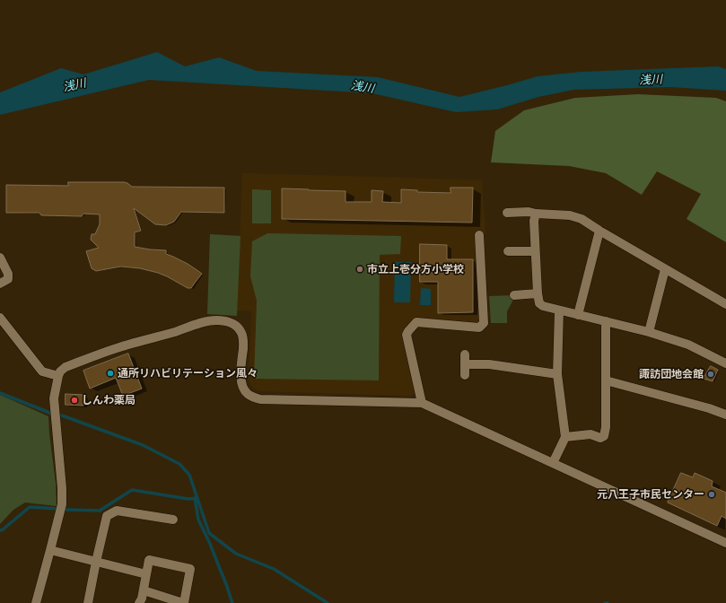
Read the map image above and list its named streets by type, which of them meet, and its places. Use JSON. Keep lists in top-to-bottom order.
{
  "water": ["浅川"],
  "places": [
    "市立上壱分方小学校",
    "通所リハビリテーション風々",
    "諏訪団地会館",
    "しんわ薬局",
    "元八王子市民センター"
  ]
}
